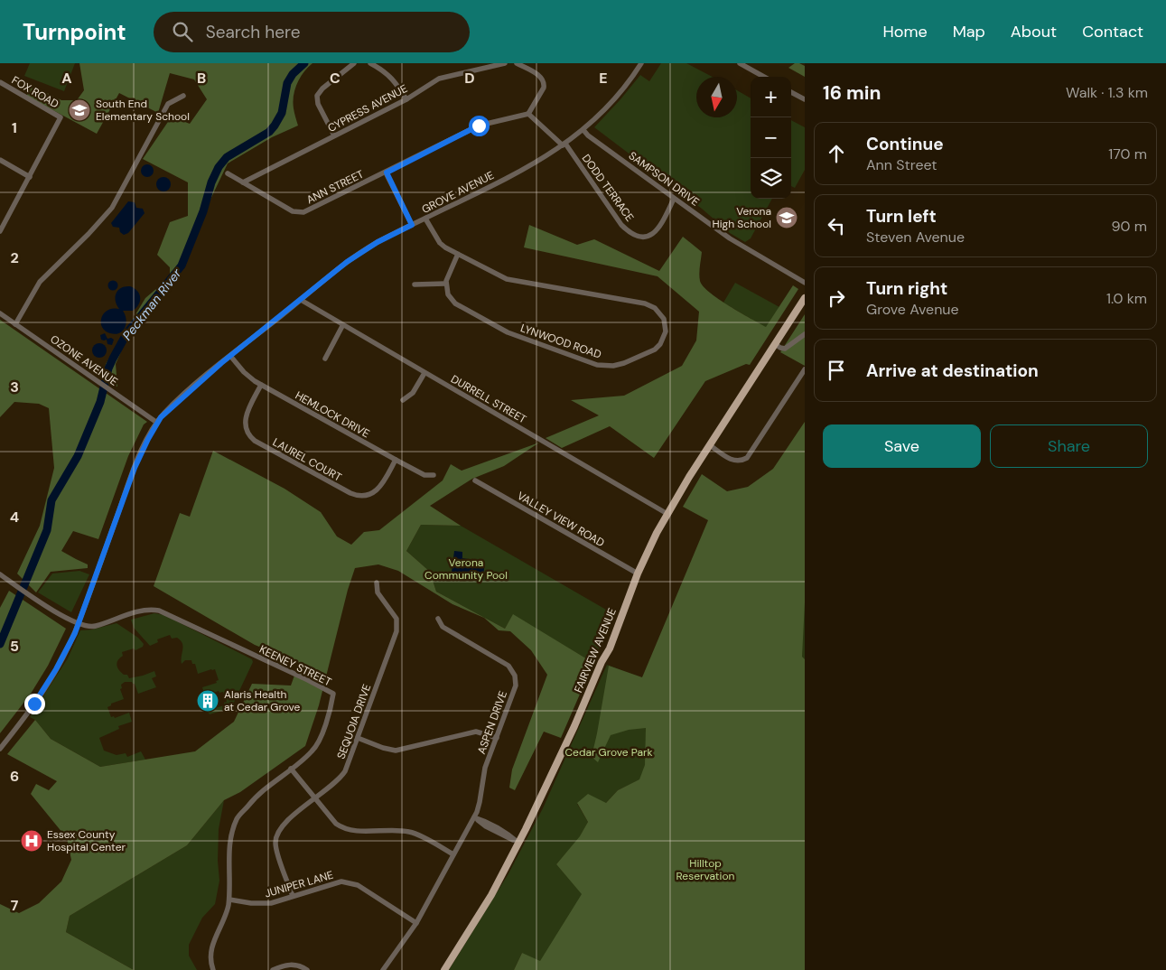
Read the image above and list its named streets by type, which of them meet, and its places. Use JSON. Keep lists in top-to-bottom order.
{
  "streets": {
    "main road": ["FAIRVIEW AVENUE"],
    "street": [
      "FOX ROAD",
      "CYPRESS AVENUE",
      "SAMPSON DRIVE",
      "ANN STREET",
      "DODD TERRACE",
      "GROVE AVENUE",
      "LYNWOOD ROAD",
      "OZONE AVENUE",
      "DURRELL STREET",
      "HEMLOCK DRIVE",
      "LAUREL COURT",
      "VALLEY VIEW ROAD",
      "KEENEY STREET",
      "SEQUOIA DRIVE",
      "ASPEN DRIVE",
      "JUNIPER LANE"
    ]
  },
  "crossings": [
    ["CYPRESS AVENUE", "ANN STREET"],
    ["SAMPSON DRIVE", "DODD TERRACE"],
    ["SAMPSON DRIVE", "GROVE AVENUE"],
    ["DODD TERRACE", "GROVE AVENUE"],
    ["GROVE AVENUE", "LYNWOOD ROAD"],
    ["GROVE AVENUE", "OZONE AVENUE"],
    ["GROVE AVENUE", "DURRELL STREET"],
    ["GROVE AVENUE", "HEMLOCK DRIVE"],
    ["GROVE AVENUE", "KEENEY STREET"],
    ["DURRELL STREET", "FAIRVIEW AVENUE"],
    ["HEMLOCK DRIVE", "LAUREL COURT"],
    ["VALLEY VIEW ROAD", "FAIRVIEW AVENUE"],
    ["KEENEY STREET", "JUNIPER LANE"],
    ["SEQUOIA DRIVE", "JUNIPER LANE"],
    ["ASPEN DRIVE", "JUNIPER LANE"]
  ],
  "water": ["Peckman River"],
  "parks": ["Verona Community Pool", "Cedar Grove Park", "Hilltop Reservation"],
  "places": {
    "school or university": ["South End Elementary School", "Verona High School"],
    "building": ["Alaris Health at Cedar Grove"],
    "hospital": ["Essex County Hospital Center"]
  },
  "north": "bottom",
  "page": {
    "header": "Turnpoint",
    "search": "Search here",
    "nav": [
      "Home",
      "Map",
      "About",
      "Contact"
    ],
    "heading": ["16 min", "Walk · 1.3 km"],
    "map_buttons": ["+", "−"],
    "list": [
      ["Continue", "Ann Street", "170 m"],
      ["Turn left", "Steven Avenue", "90 m"],
      ["Turn right", "Grove Avenue", "1.0 km"],
      "Arrive at destination"
    ],
    "buttons": ["Save", "Share"]
  },
  "grid": {
    "columns": [
      "A",
      "B",
      "C",
      "D",
      "E"
    ],
    "rows": [
      "1",
      "2",
      "3",
      "4",
      "5",
      "6",
      "7"
    ]
  }
}
